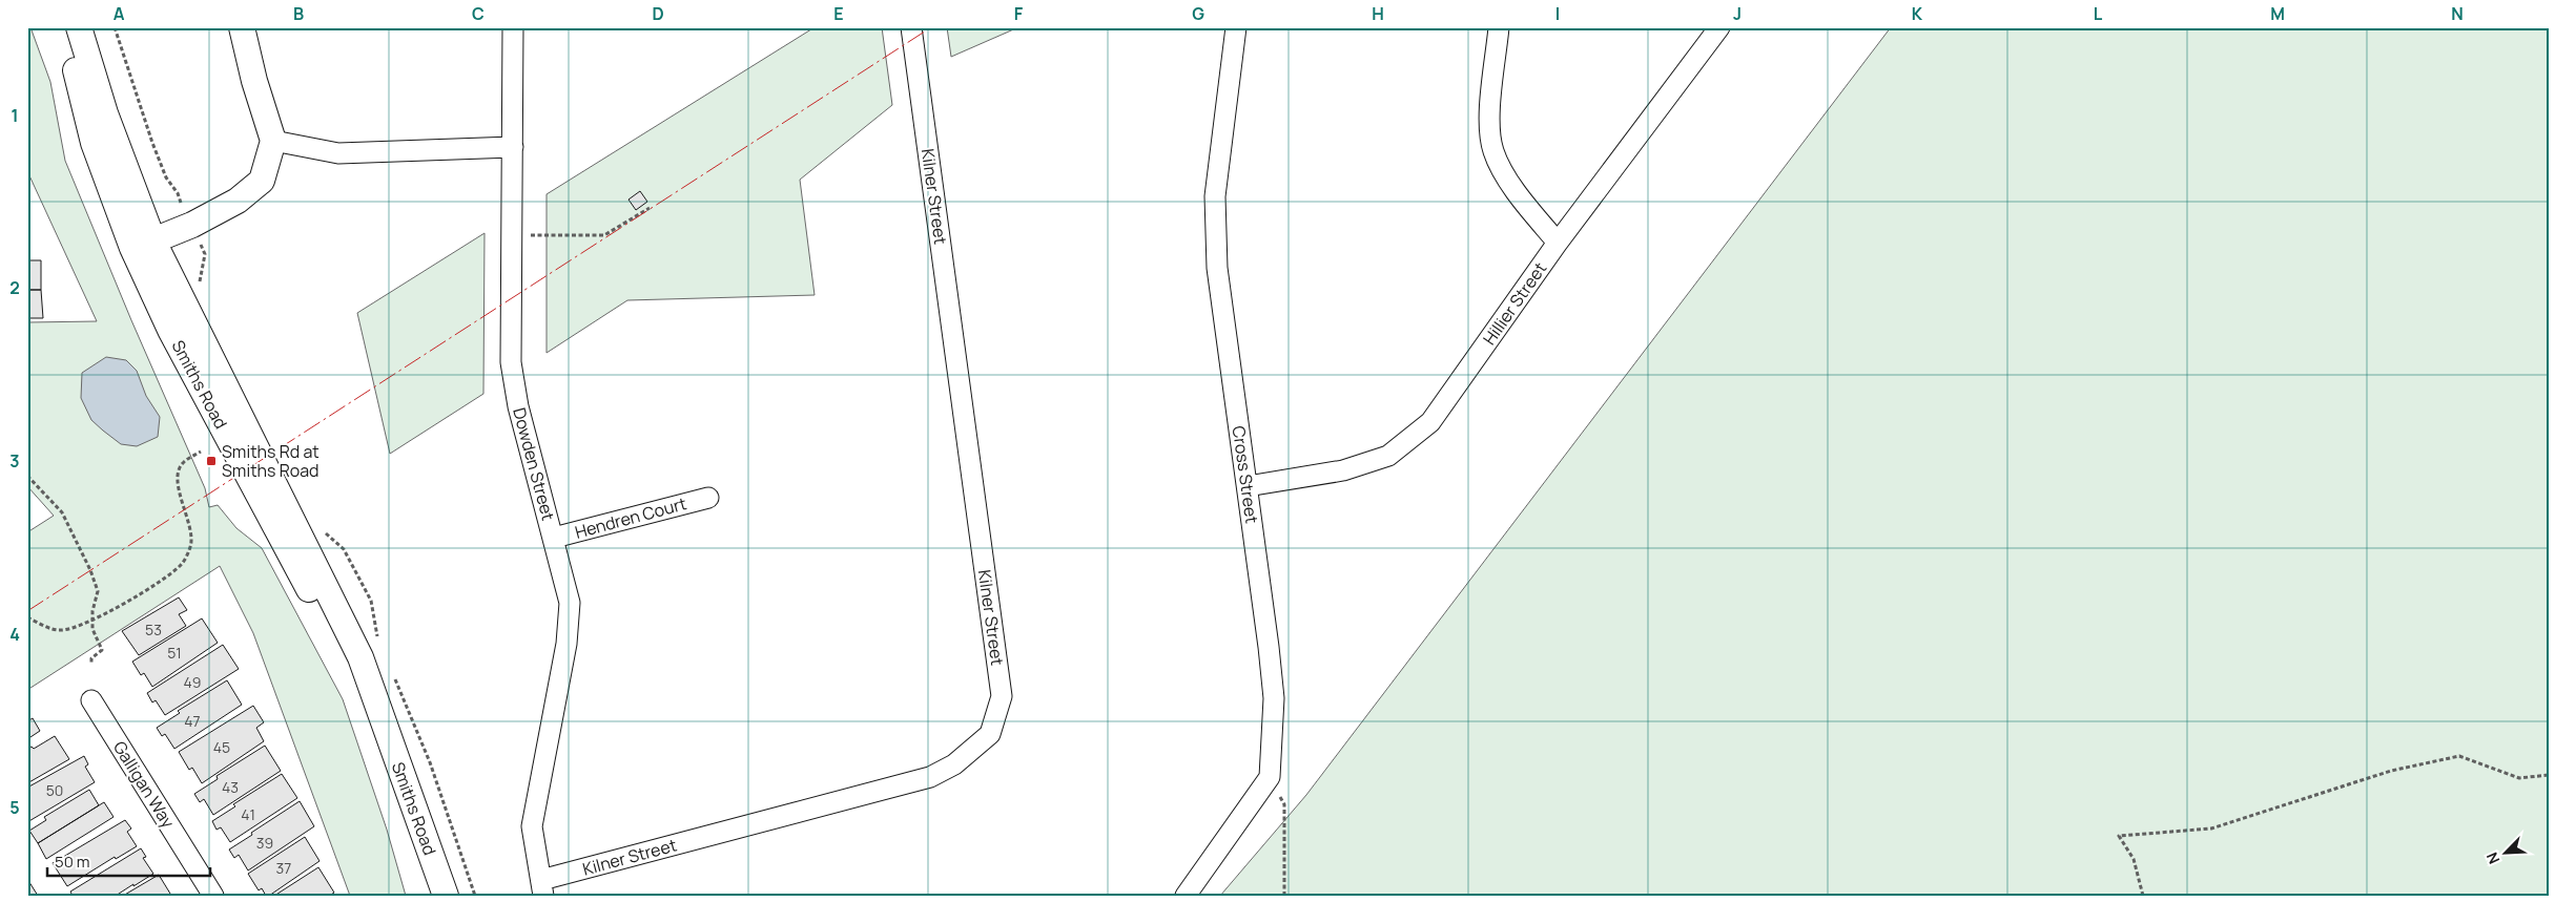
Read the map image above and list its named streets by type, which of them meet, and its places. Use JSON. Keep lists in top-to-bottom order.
{
  "streets": {
    "street": [
      "Kilner Street",
      "Hillier Street",
      "Smiths Road",
      "Dowden Street",
      "Cross Street",
      "Hendren Court",
      "Galligan Way"
    ]
  },
  "crossings": [
    ["Kilner Street", "Dowden Street"],
    ["Hillier Street", "Cross Street"],
    ["Dowden Street", "Hendren Court"]
  ],
  "places": {
    "transit": ["Smiths Rd at Smiths Road"]
  },
  "house_numbers": [
    "53",
    "51",
    "49",
    "47",
    "45",
    "43",
    "50",
    "41",
    "39",
    "37"
  ],
  "scale_bar": "50 m",
  "north": "bottom left",
  "grid": {
    "columns": [
      "A",
      "B",
      "C",
      "D",
      "E",
      "F",
      "G",
      "H",
      "I",
      "J",
      "K",
      "L",
      "M",
      "N"
    ],
    "rows": [
      "1",
      "2",
      "3",
      "4",
      "5"
    ]
  }
}
